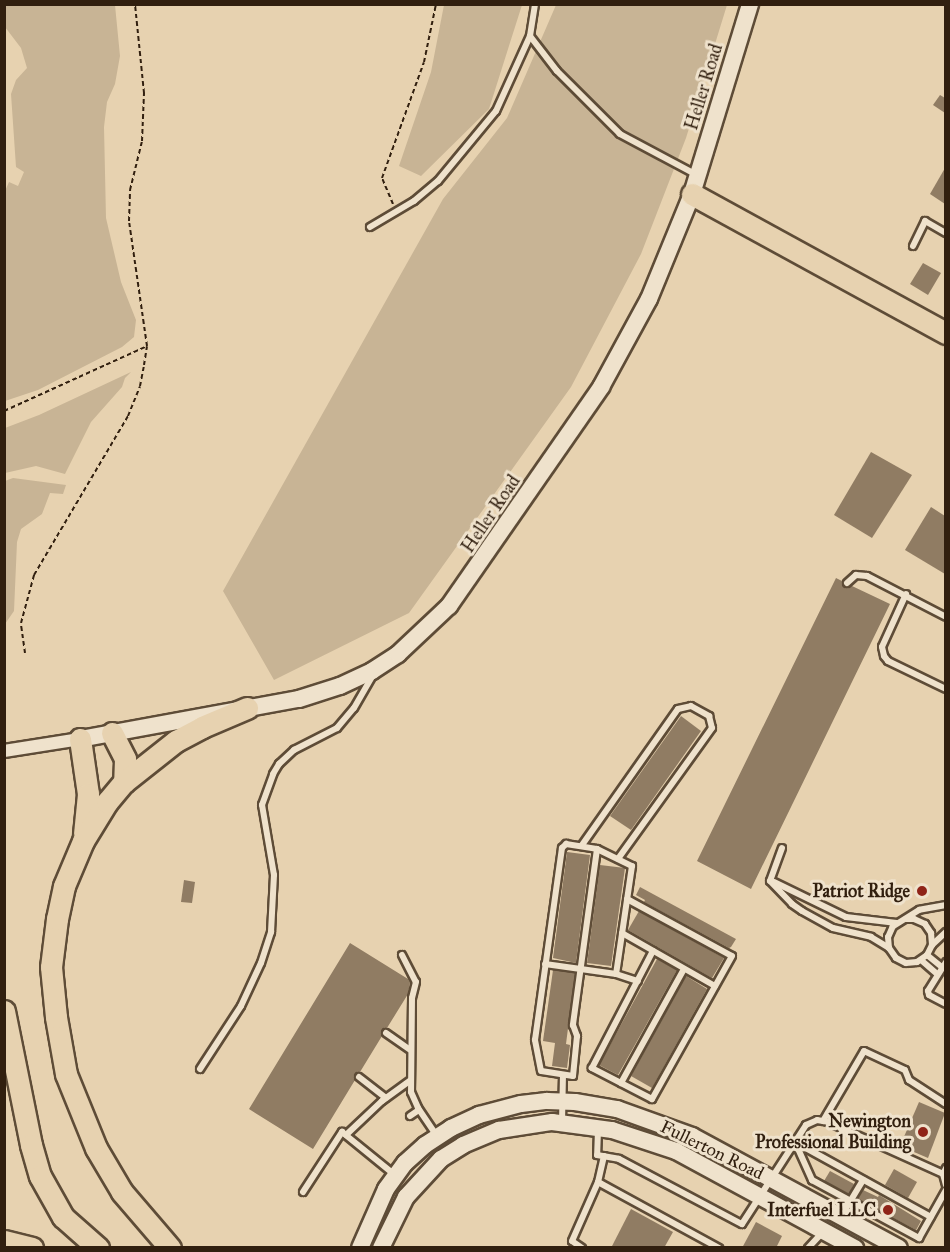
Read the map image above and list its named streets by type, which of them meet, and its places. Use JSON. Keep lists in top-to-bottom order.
{
  "streets": {
    "main road": ["Heller Road", "Fullerton Road"]
  },
  "places": ["Patriot Ridge", "Newington Professional Building", "Interfuel LLC"]
}
